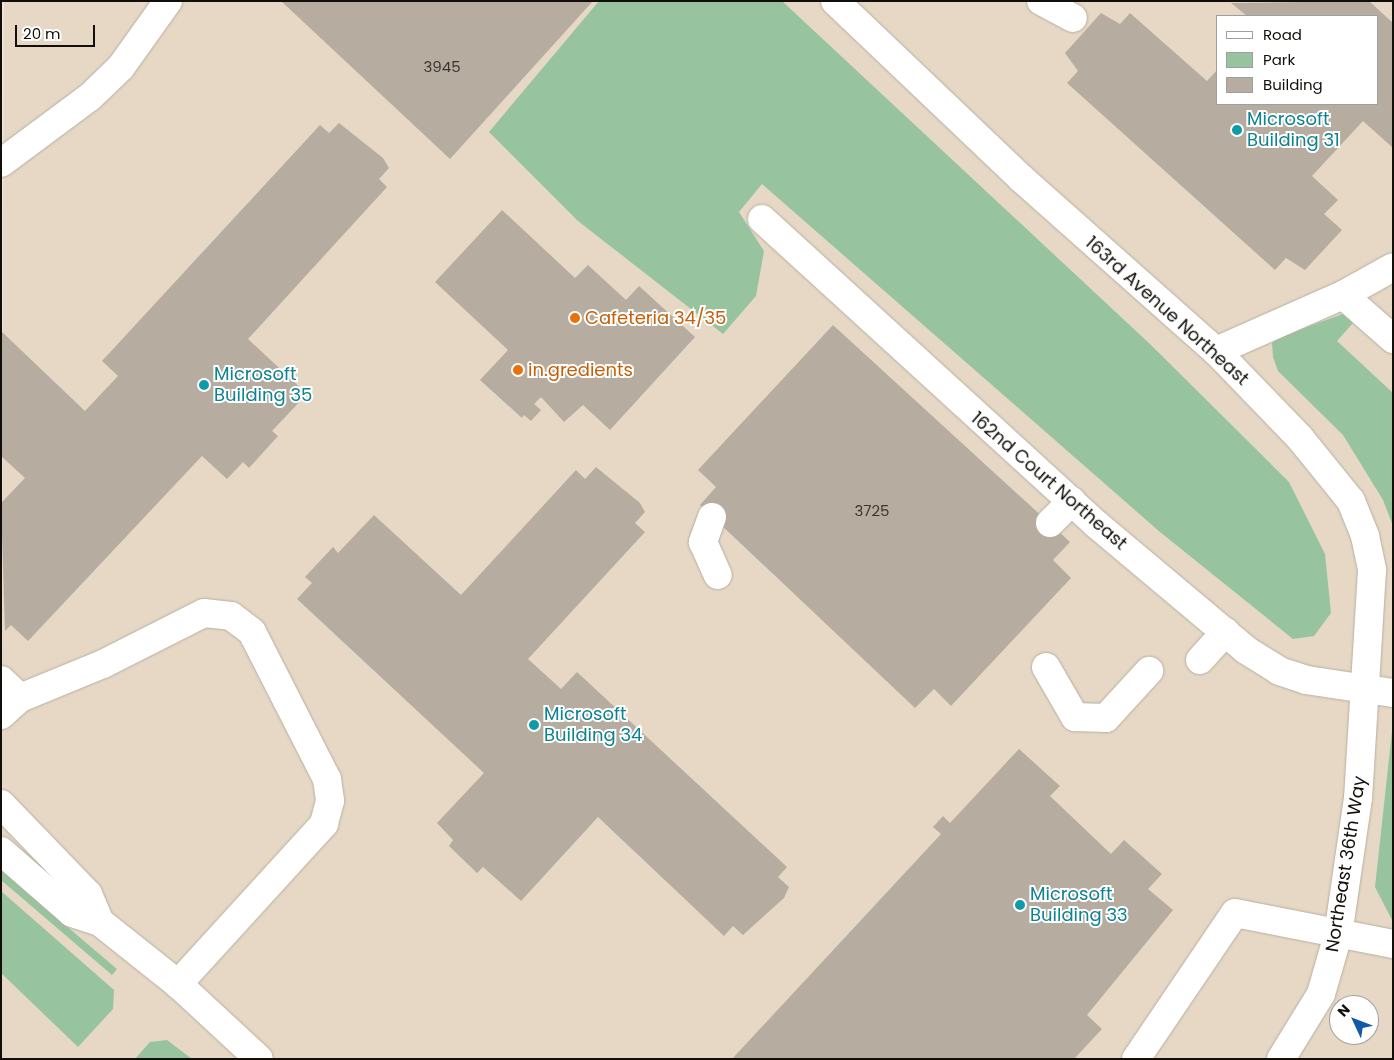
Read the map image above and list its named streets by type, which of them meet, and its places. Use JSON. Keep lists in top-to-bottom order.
{
  "streets": {
    "street": ["163rd Avenue Northeast", "162nd Court Northeast", "Northeast 36th Way"]
  },
  "crossings": [
    ["163rd Avenue Northeast", "162nd Court Northeast"],
    ["163rd Avenue Northeast", "Northeast 36th Way"],
    ["162nd Court Northeast", "Northeast 36th Way"]
  ],
  "places": [
    "Microsoft Building 31",
    "Cafeteria 34/35",
    "in.gredients",
    "Microsoft Building 35",
    "Microsoft Building 34",
    "Microsoft Building 33"
  ],
  "house_numbers": ["3945", "3725"],
  "legend": ["Road", "Park", "Building"],
  "scale_bar": "20 m",
  "north": "top left"
}
